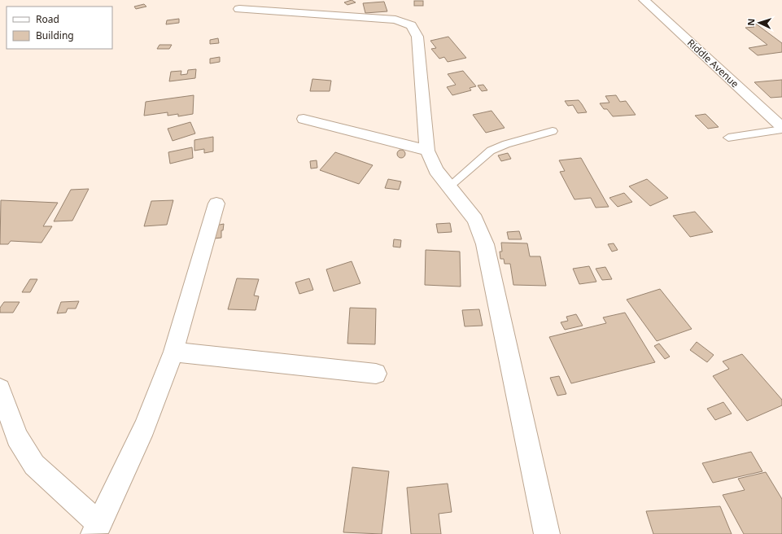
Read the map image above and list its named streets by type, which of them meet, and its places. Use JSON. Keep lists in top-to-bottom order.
{
  "streets": {
    "street": ["Riddle Avenue"]
  },
  "legend": ["Road", "Building"],
  "north": "left"
}
